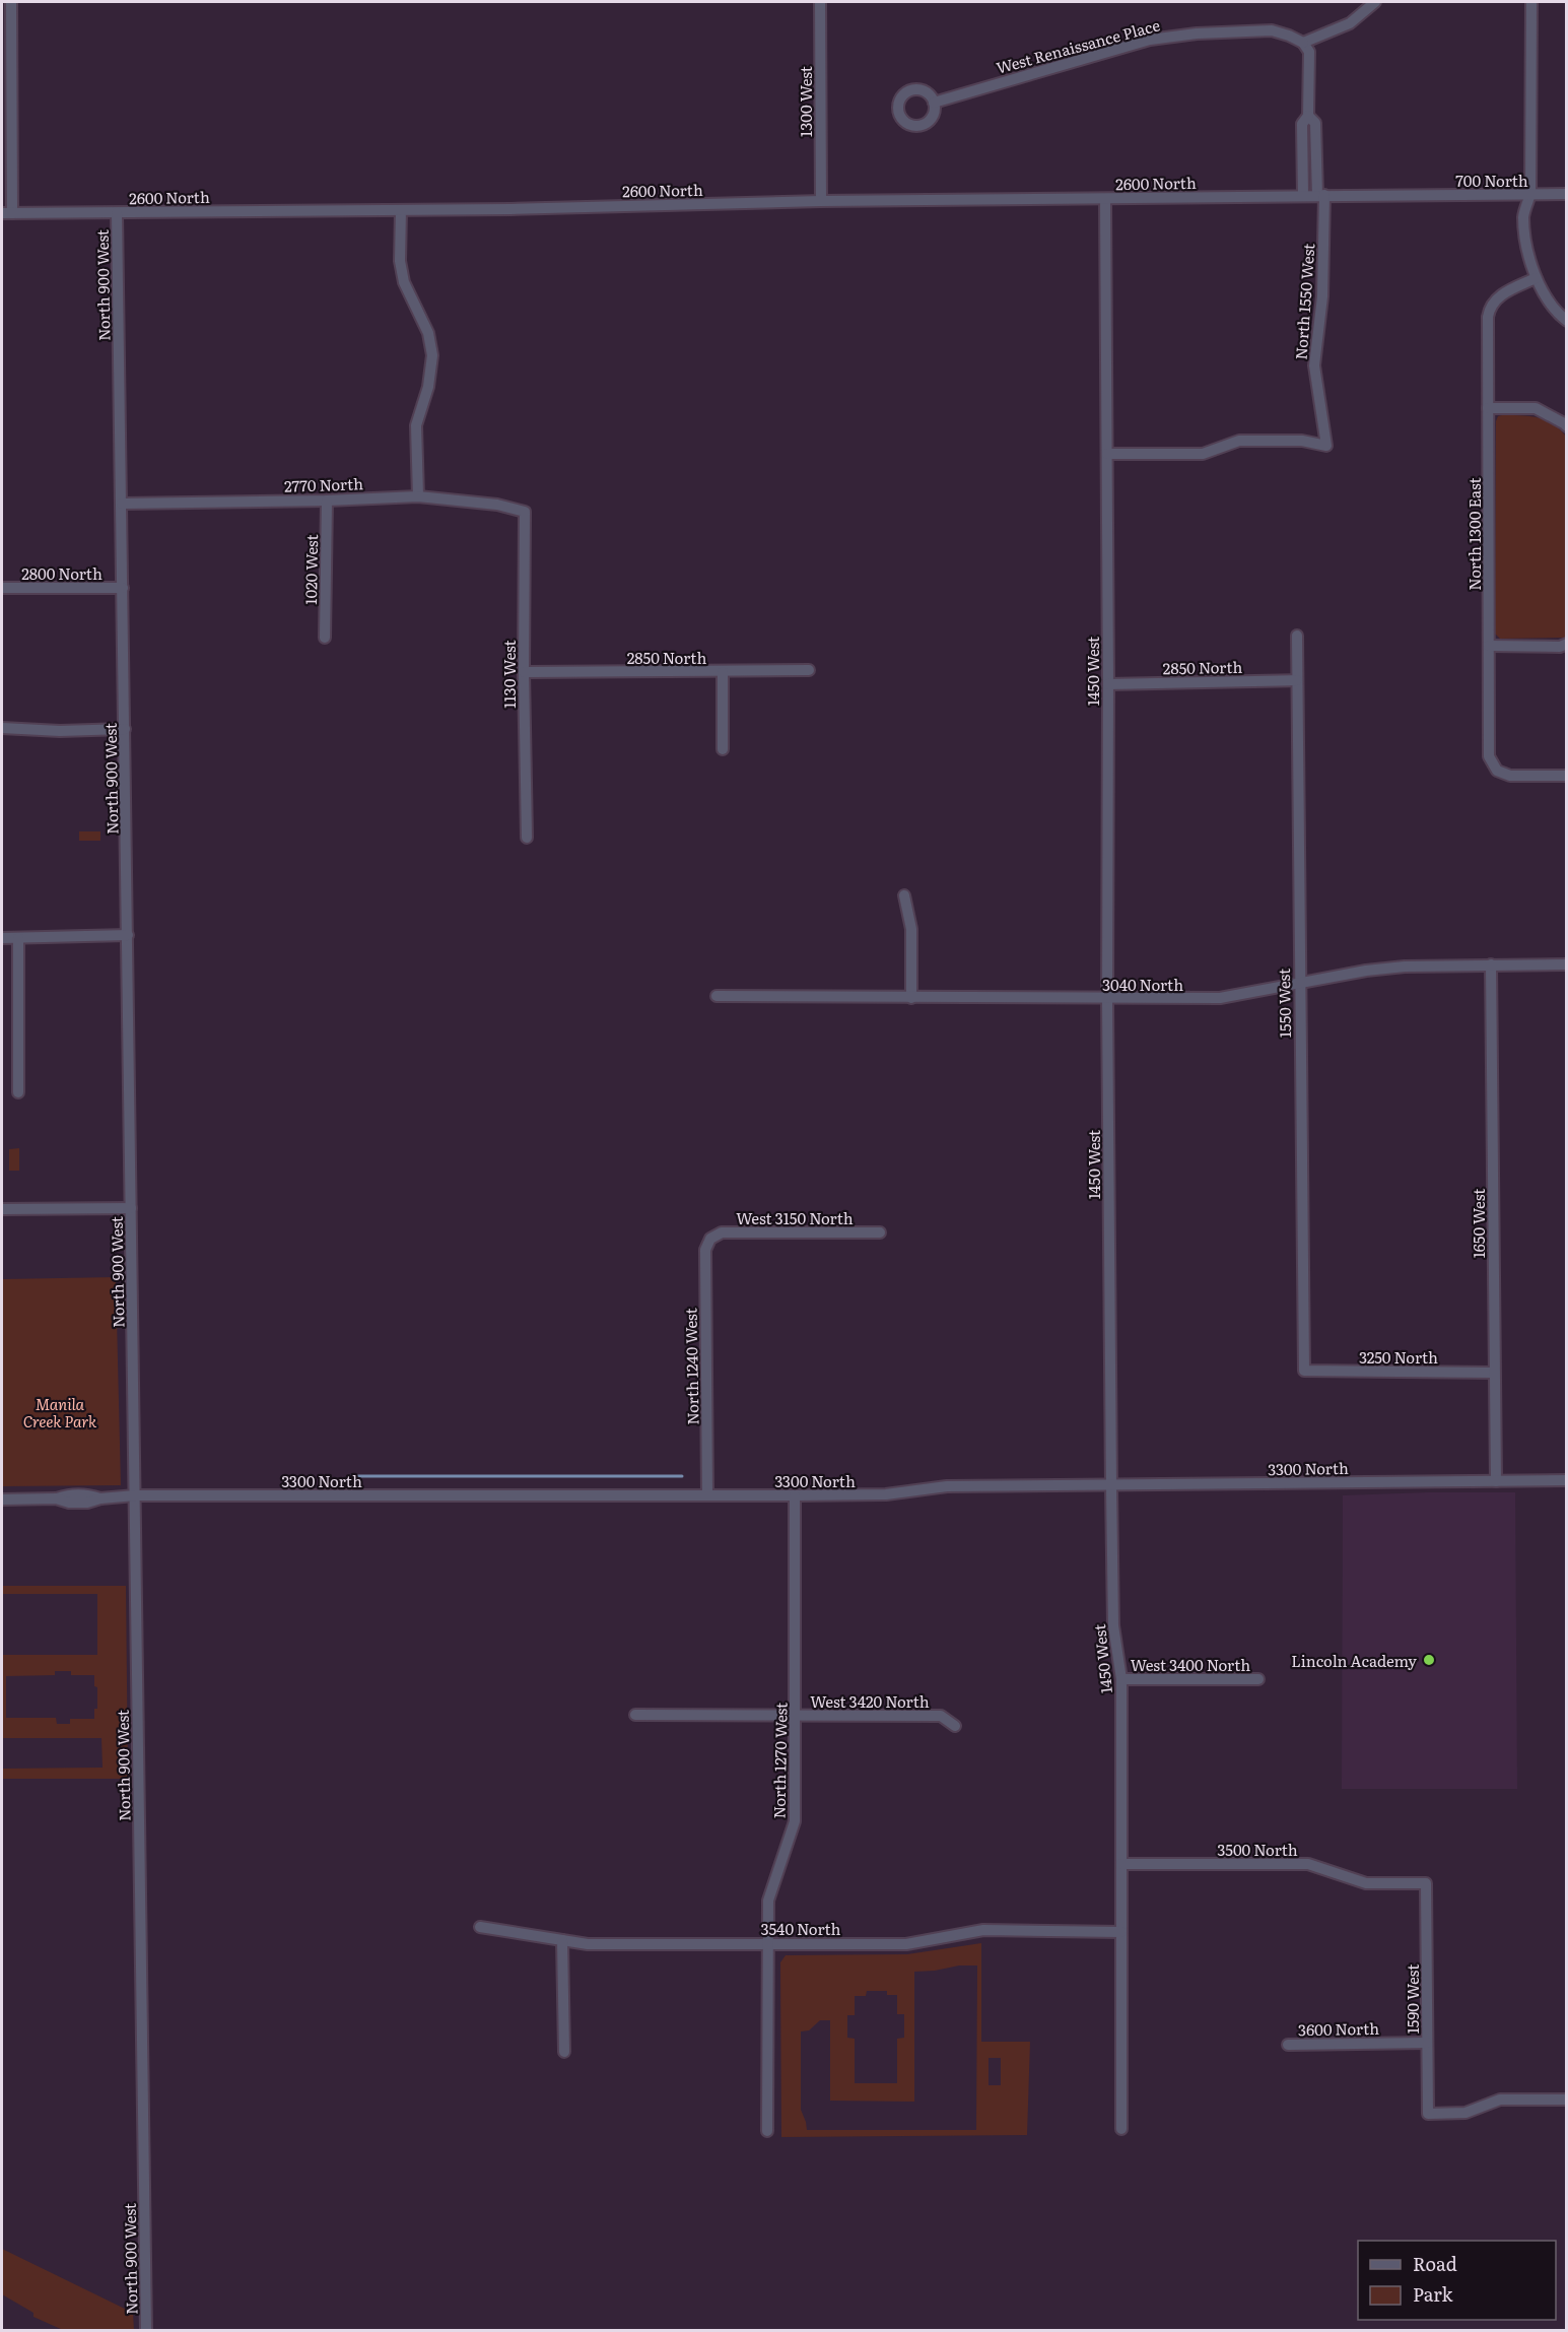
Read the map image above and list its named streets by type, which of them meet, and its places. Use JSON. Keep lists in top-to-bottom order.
{
  "streets": {
    "street": [
      "West Renaissance Place",
      "1300 West",
      "700 North",
      "2600 North",
      "North 900 West",
      "North 1550 West",
      "2770 North",
      "North 1300 East",
      "1020 West",
      "2800 North",
      "2850 North",
      "1450 West",
      "1130 West",
      "3040 North",
      "1550 West",
      "West 3150 North",
      "1650 West",
      "3250 North",
      "North 1240 West",
      "3300 North",
      "West 3400 North",
      "West 3420 North",
      "North 1270 West",
      "3500 North",
      "3540 North",
      "1590 West",
      "3600 North"
    ]
  },
  "crossings": [
    ["1300 West", "2600 North"],
    ["700 North", "2600 North"],
    ["700 North", "North 1550 West"],
    ["2600 North", "North 900 West"],
    ["2600 North", "North 1550 West"],
    ["2600 North", "1450 West"],
    ["North 900 West", "2770 North"],
    ["North 900 West", "2800 North"],
    ["North 900 West", "3300 North"],
    ["North 1550 West", "1450 West"],
    ["2770 North", "1020 West"],
    ["2770 North", "1130 West"],
    ["2850 North", "1450 West"],
    ["2850 North", "1130 West"],
    ["2850 North", "1550 West"],
    ["1450 West", "3040 North"],
    ["1450 West", "3300 North"],
    ["1450 West", "West 3400 North"],
    ["1450 West", "3500 North"],
    ["1450 West", "3540 North"],
    ["3040 North", "1550 West"],
    ["3040 North", "1650 West"],
    ["1550 West", "3250 North"],
    ["West 3150 North", "North 1240 West"],
    ["1650 West", "3250 North"],
    ["1650 West", "3300 North"],
    ["North 1240 West", "3300 North"],
    ["3300 North", "North 1270 West"],
    ["West 3420 North", "North 1270 West"],
    ["North 1270 West", "3540 North"],
    ["3500 North", "1590 West"],
    ["1590 West", "3600 North"]
  ],
  "parks": ["Manila Creek Park"],
  "places": ["Lincoln Academy"],
  "legend": ["Road", "Park"]
}
